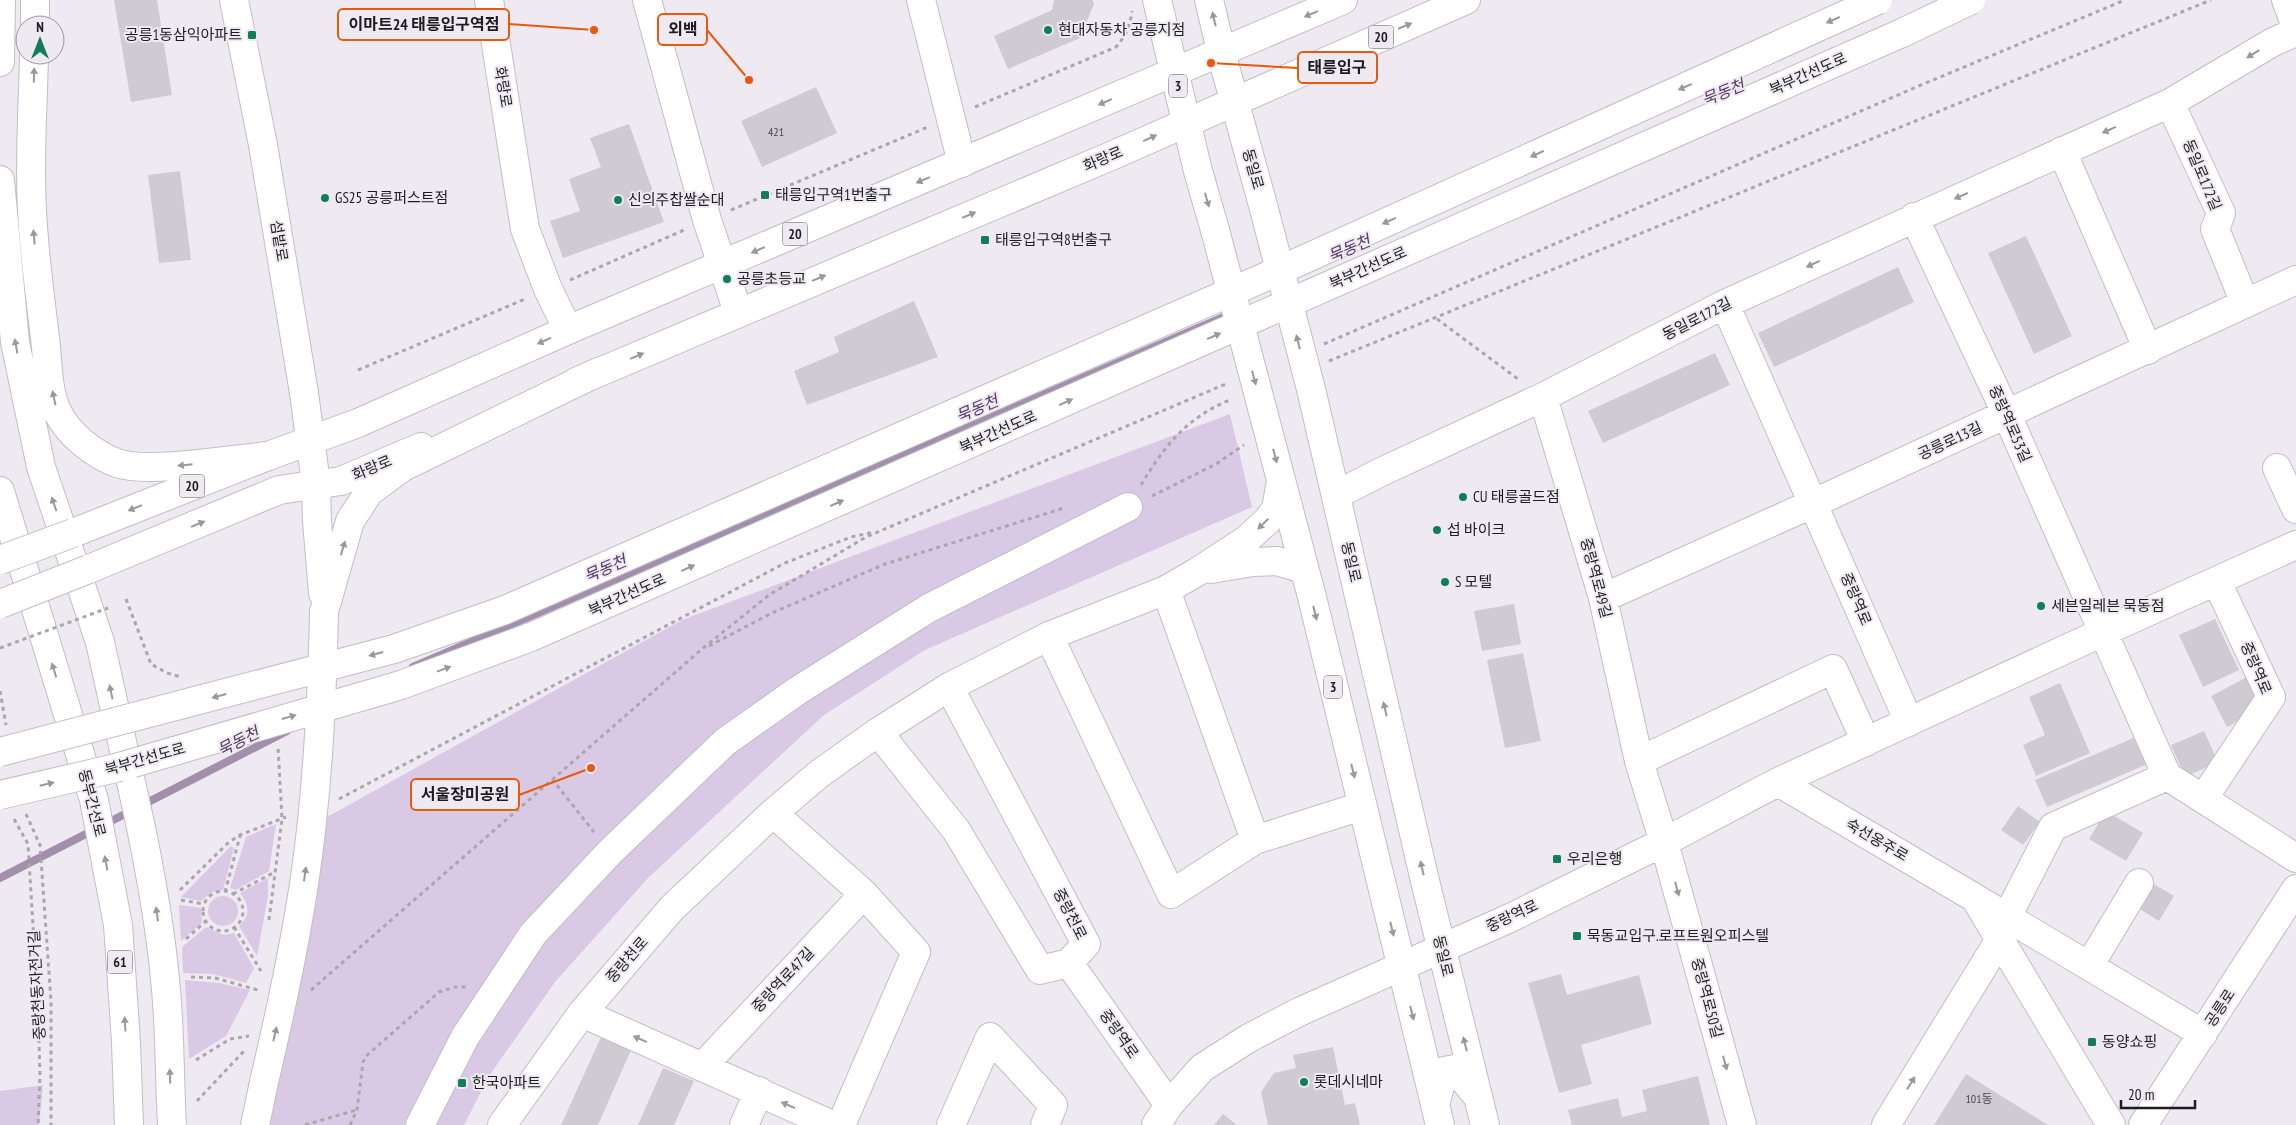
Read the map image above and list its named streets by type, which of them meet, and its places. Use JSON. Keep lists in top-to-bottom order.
{
  "streets": {
    "main road": [
      "20",
      "북부간선도로",
      "3",
      "화랑로",
      "동일로",
      "동일로172길",
      "섬밭로",
      "중랑역로53길",
      "공릉로13길",
      "중랑역로49길",
      "중랑역로",
      "동부간선로",
      "숙선옹주로",
      "중랑천로",
      "61",
      "중랑역로47길",
      "중랑역로50길",
      "공릉로"
    ],
    "path": ["중랑천동자전거길"]
  },
  "crossings": [
    ["20", "3"],
    ["20", "화랑로"],
    ["20", "동일로"],
    ["20", "섬밭로"],
    ["3", "화랑로"],
    ["3", "중랑역로"],
    ["3", "중랑천로"],
    ["화랑로", "동일로"],
    ["화랑로", "섬밭로"],
    ["동일로", "동일로172길"],
    ["동일로", "중랑역로"],
    ["동일로172길", "중랑역로53길"],
    ["동일로172길", "공릉로13길"],
    ["동일로172길", "중랑역로49길"],
    ["동일로172길", "중랑역로"],
    ["중랑역로53길", "공릉로13길"],
    ["중랑역로53길", "중랑역로"],
    ["공릉로13길", "중랑역로49길"],
    ["공릉로13길", "중랑역로"],
    ["중랑역로49길", "중랑역로"],
    ["중랑역로49길", "중랑역로50길"],
    ["중랑역로", "숙선옹주로"],
    ["중랑역로", "중랑천로"],
    ["중랑역로", "중랑역로50길"],
    ["숙선옹주로", "공릉로"]
  ],
  "one_way": ["중랑역로50길"],
  "water": ["묵동천"],
  "places": {
    "other": [
      "이마트24 태릉입구역점",
      "현대자동차 공릉지점",
      "태릉입구",
      "외백",
      "GS25 공릉퍼스트점",
      "신의주찹쌀순대",
      "공릉초등교",
      "CU 태릉골드점",
      "섭 바이크",
      "S 모텔",
      "세븐일레븐 묵동점",
      "서울장미공원",
      "롯데시네마"
    ],
    "transit": [
      "공릉1동삼익아파트",
      "태릉입구역1번출구",
      "태릉입구역8번출구",
      "우리은행",
      "묵동교입구.로프트원오피스텔",
      "동양쇼핑",
      "한국아파트"
    ]
  },
  "house_numbers": ["421", "101동"],
  "scale_bar": "20 m",
  "north": "top"
}
